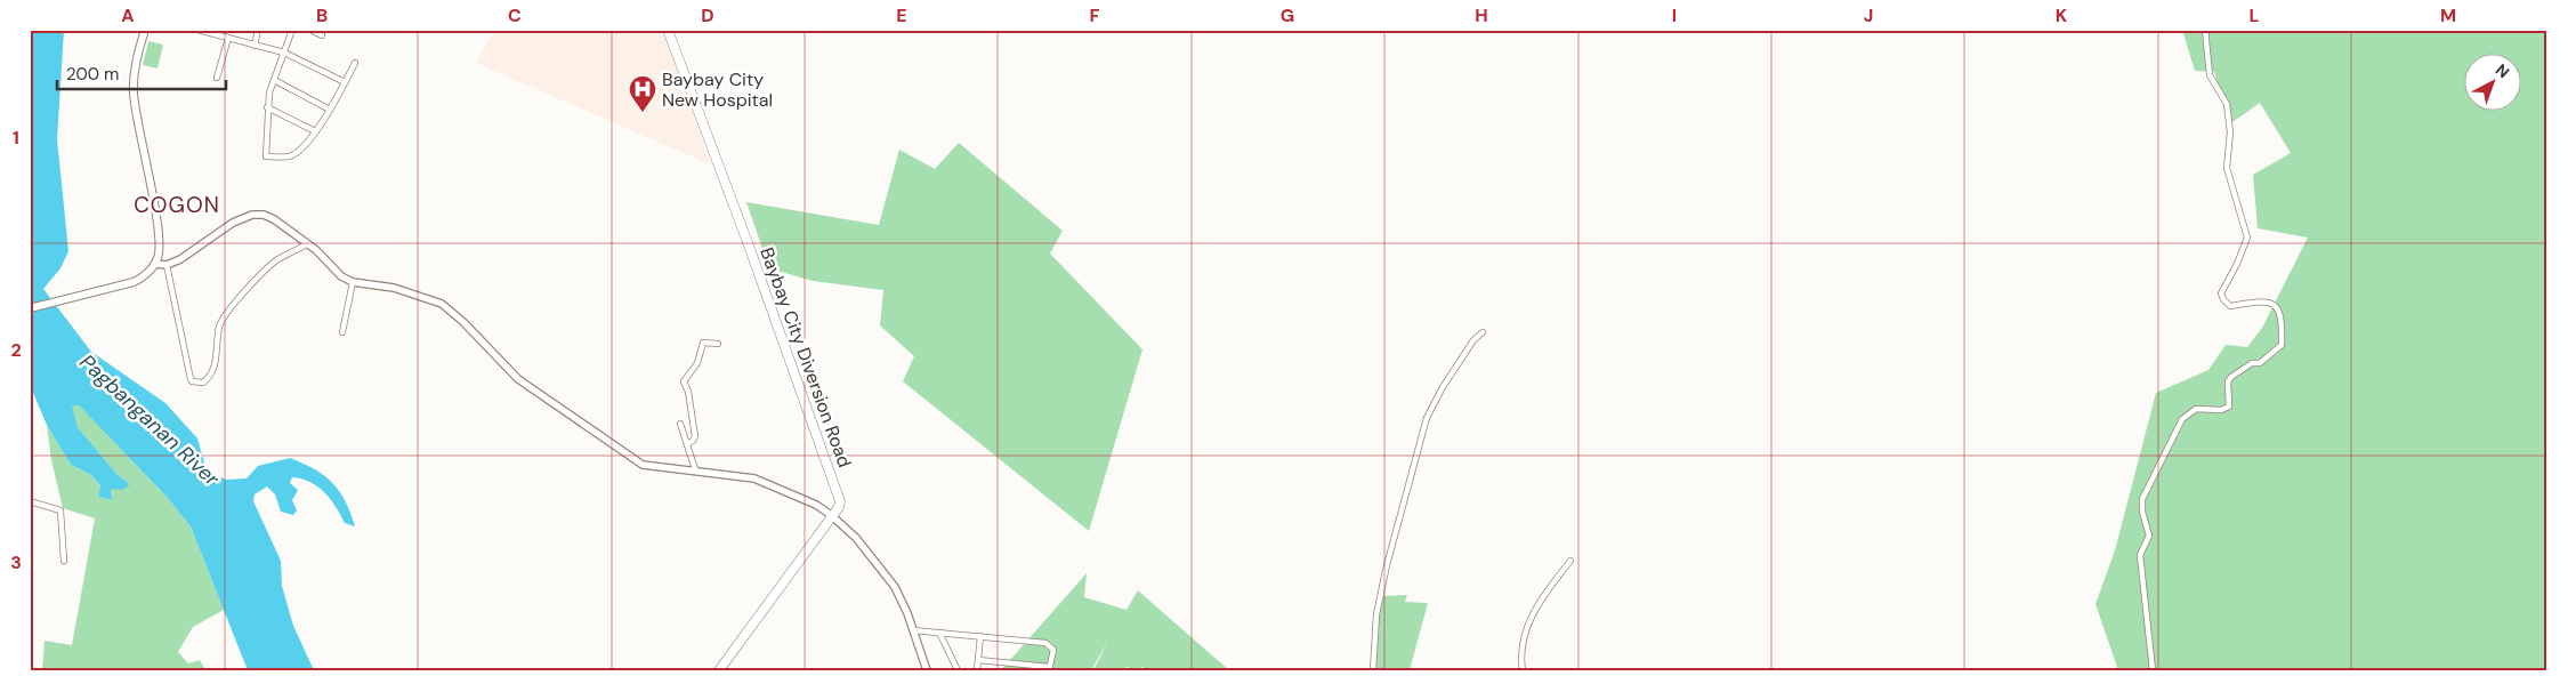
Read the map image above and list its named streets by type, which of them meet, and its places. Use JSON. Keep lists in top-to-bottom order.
{
  "streets": {
    "highway": ["Baybay City Diversion Road"]
  },
  "districts": ["COGON"],
  "water": ["Pagbanganan River"],
  "places": {
    "hospital": ["Baybay City New Hospital"]
  },
  "scale_bar": "200 m",
  "north": "top right",
  "grid": {
    "columns": [
      "A",
      "B",
      "C",
      "D",
      "E",
      "F",
      "G",
      "H",
      "I",
      "J",
      "K",
      "L",
      "M"
    ],
    "rows": ["1", "2", "3"]
  }
}
